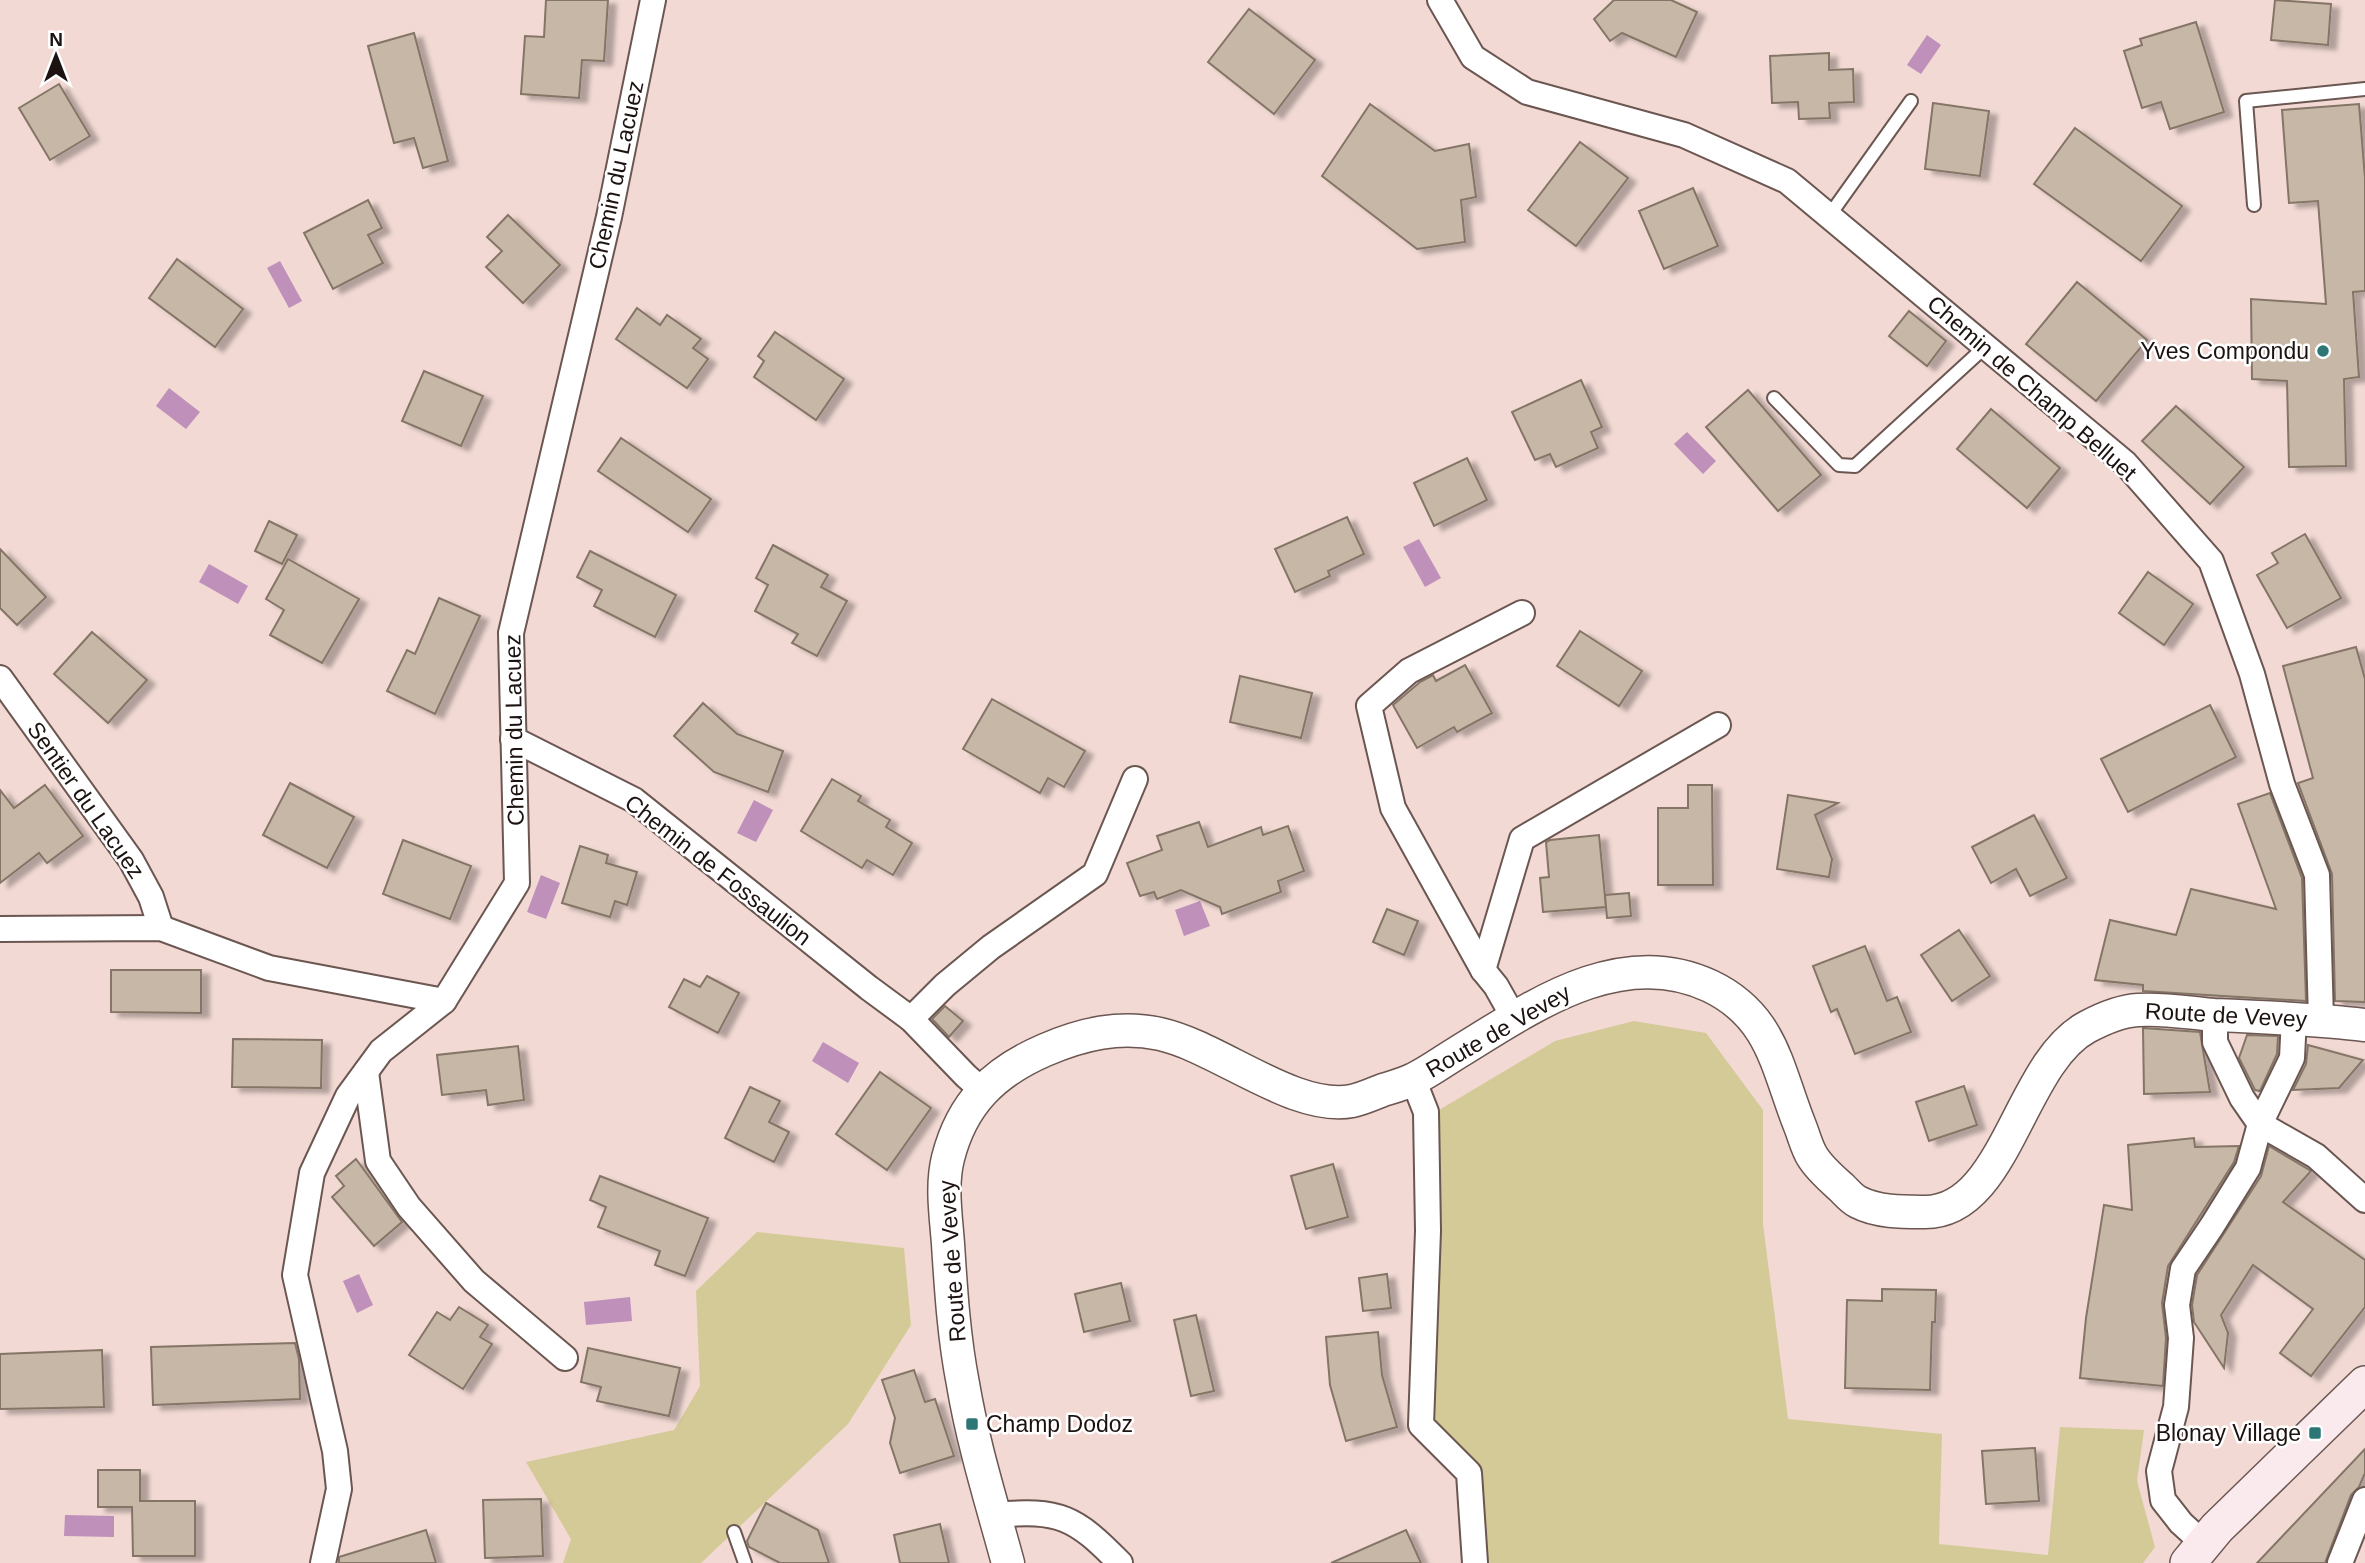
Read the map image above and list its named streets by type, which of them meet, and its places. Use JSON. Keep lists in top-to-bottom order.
{
  "streets": {
    "street": [
      "Chemin du Lacuez",
      "Chemin de Champ Belluet",
      "Sentier du Lacuez",
      "Chemin de Fossaulion",
      "Route de Vevey"
    ]
  },
  "crossings": [
    ["Chemin du Lacuez", "Chemin de Fossaulion"],
    ["Chemin de Champ Belluet", "Route de Vevey"],
    ["Chemin de Fossaulion", "Route de Vevey"]
  ],
  "places": {
    "other": ["Yves Compondu"],
    "transit": ["Champ Dodoz", "Blonay Village"]
  },
  "north": "top"
}
